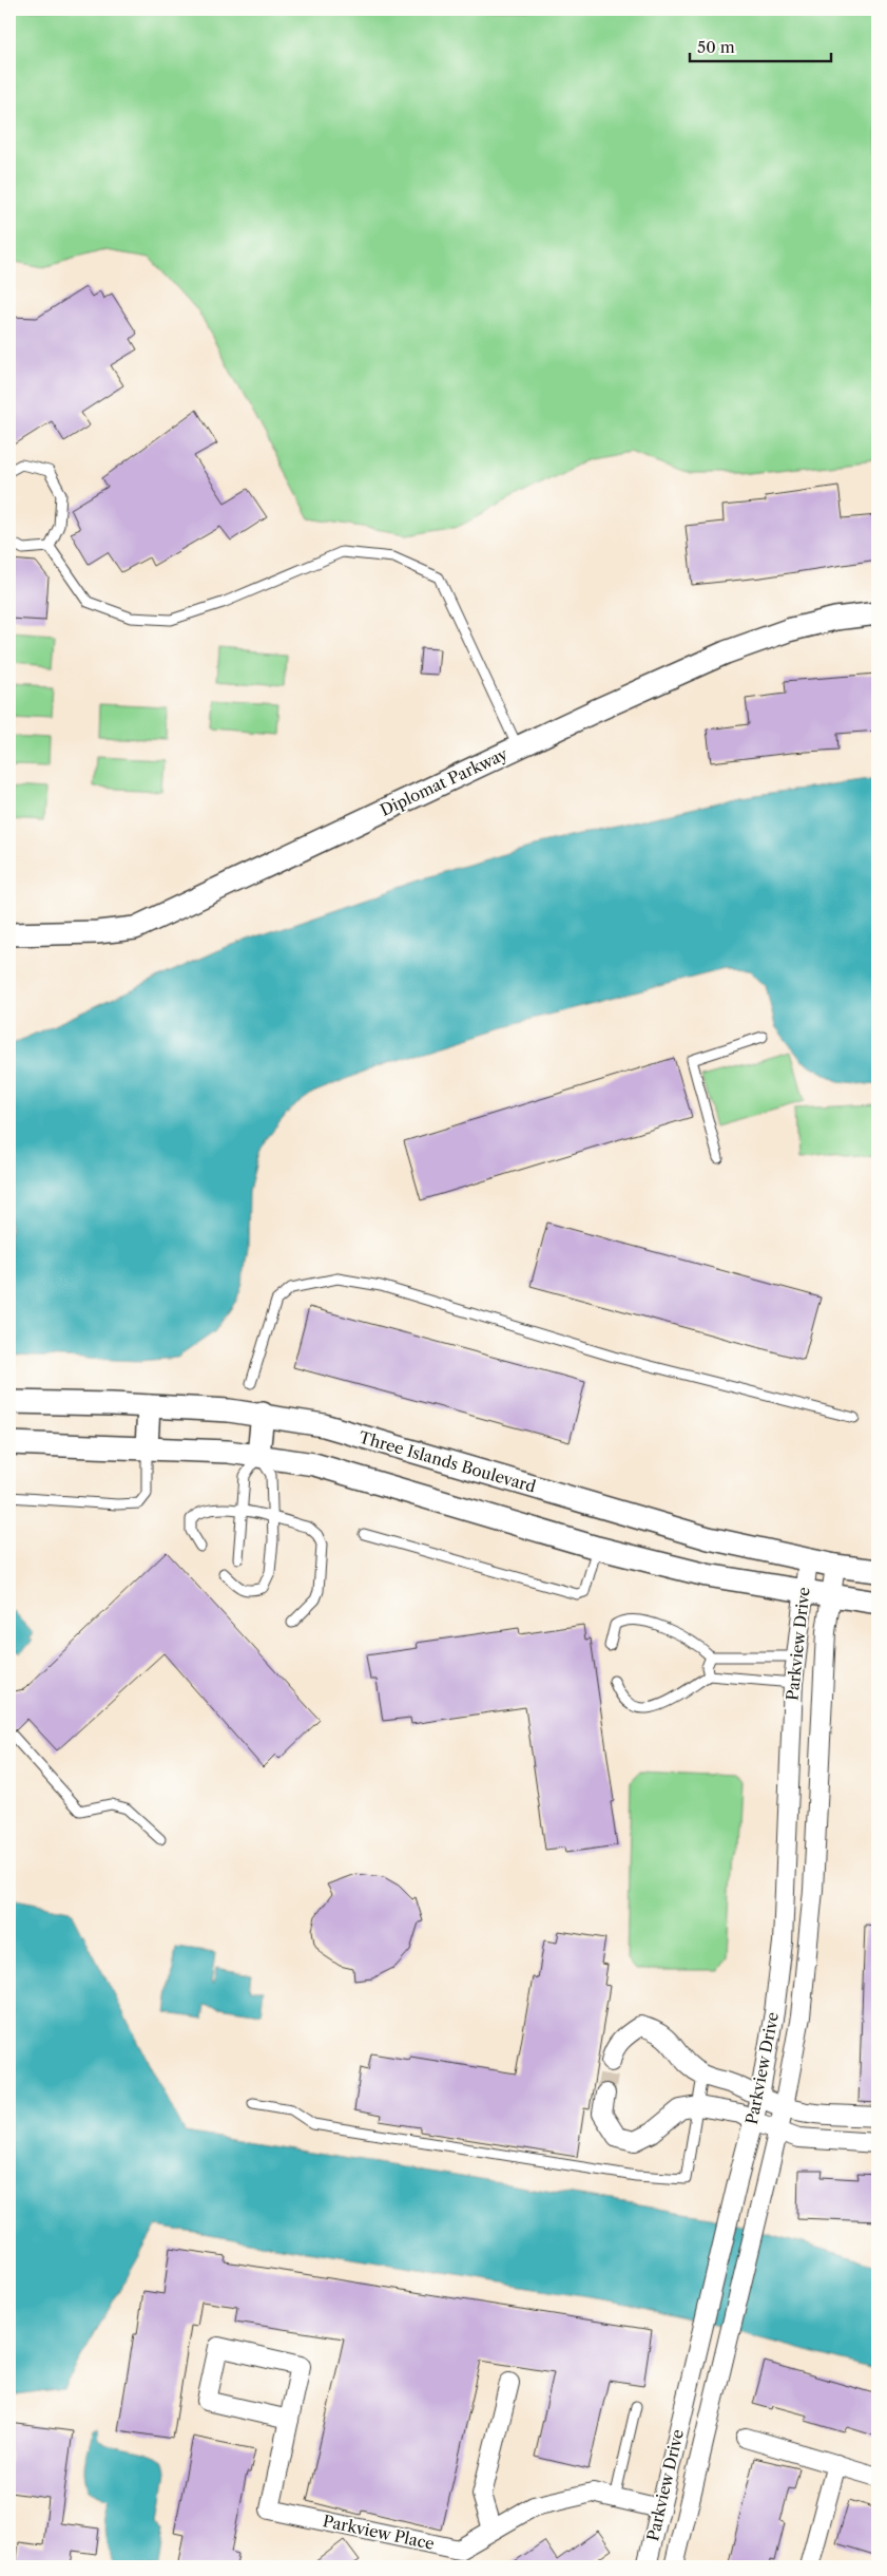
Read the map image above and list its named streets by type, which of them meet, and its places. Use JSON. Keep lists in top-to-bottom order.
{
  "streets": {
    "street": [
      "Diplomat Parkway",
      "Three Islands Boulevard",
      "Parkview Drive",
      "Parkview Place"
    ]
  },
  "crossings": [
    ["Three Islands Boulevard", "Parkview Drive"],
    ["Parkview Drive", "Parkview Place"]
  ],
  "scale_bar": "50 m"
}
